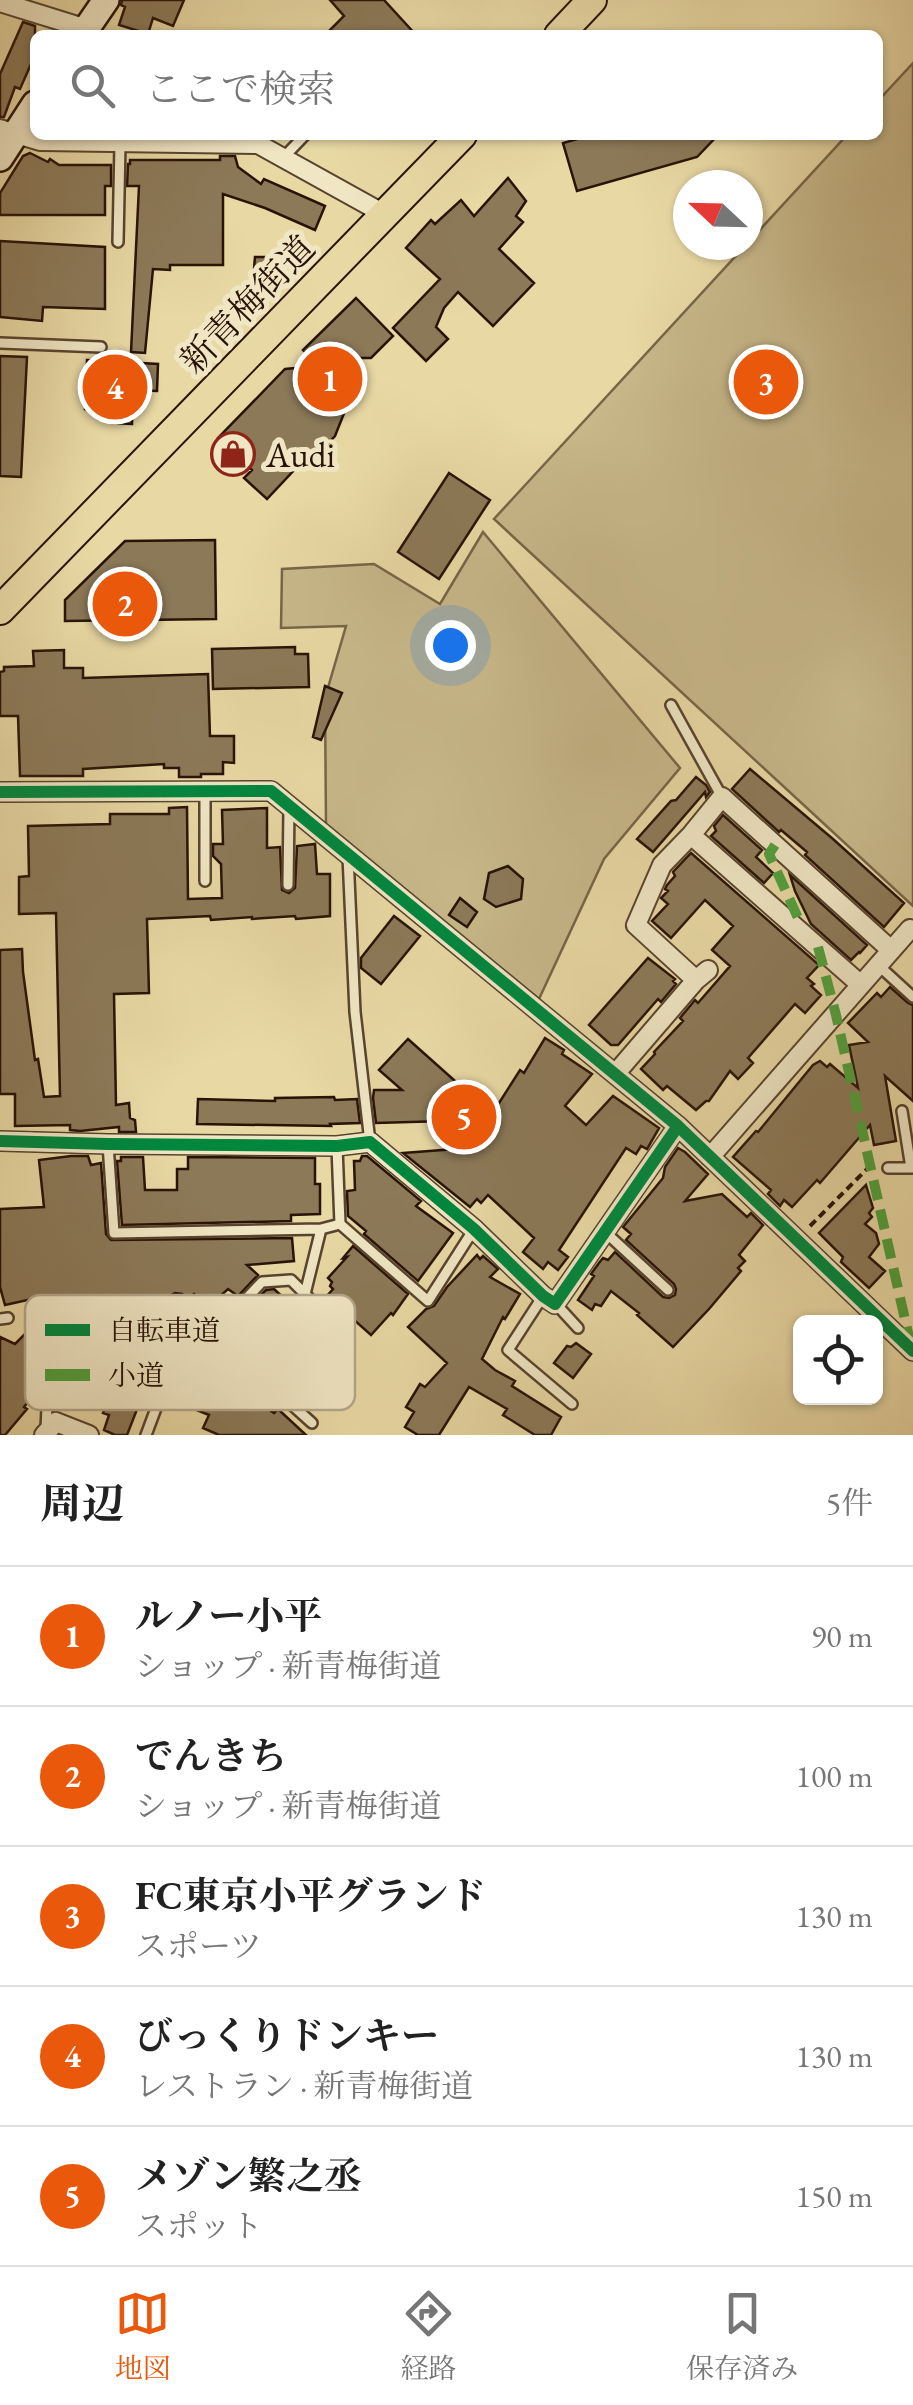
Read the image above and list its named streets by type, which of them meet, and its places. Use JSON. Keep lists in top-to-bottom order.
{
  "streets": {
    "main road": ["新青梅街道"]
  },
  "places": {
    "shop": ["Audi"]
  },
  "legend": ["自転車道", "小道"],
  "north": "left",
  "page": {
    "search": "ここで検索",
    "pins": [
      "1",
      "3",
      "4",
      "2",
      "5"
    ],
    "heading": ["周辺", "5件"],
    "list": [
      {
        "mark": "1",
        "name": "ルノー小平",
        "note": "ショップ · 新青梅街道",
        "value": "90 m"
      },
      {
        "mark": "2",
        "name": "でんきち",
        "note": "ショップ · 新青梅街道",
        "value": "100 m"
      },
      {
        "mark": "3",
        "name": "FC東京小平グランド",
        "note": "スポーツ",
        "value": "130 m"
      },
      {
        "mark": "4",
        "name": "びっくりドンキー",
        "note": "レストラン · 新青梅街道",
        "value": "130 m"
      },
      {
        "mark": "5",
        "name": "メゾン繁之丞",
        "note": "スポット",
        "value": "150 m"
      }
    ],
    "nav": ["地図", "経路", "保存済み"]
  }
}
